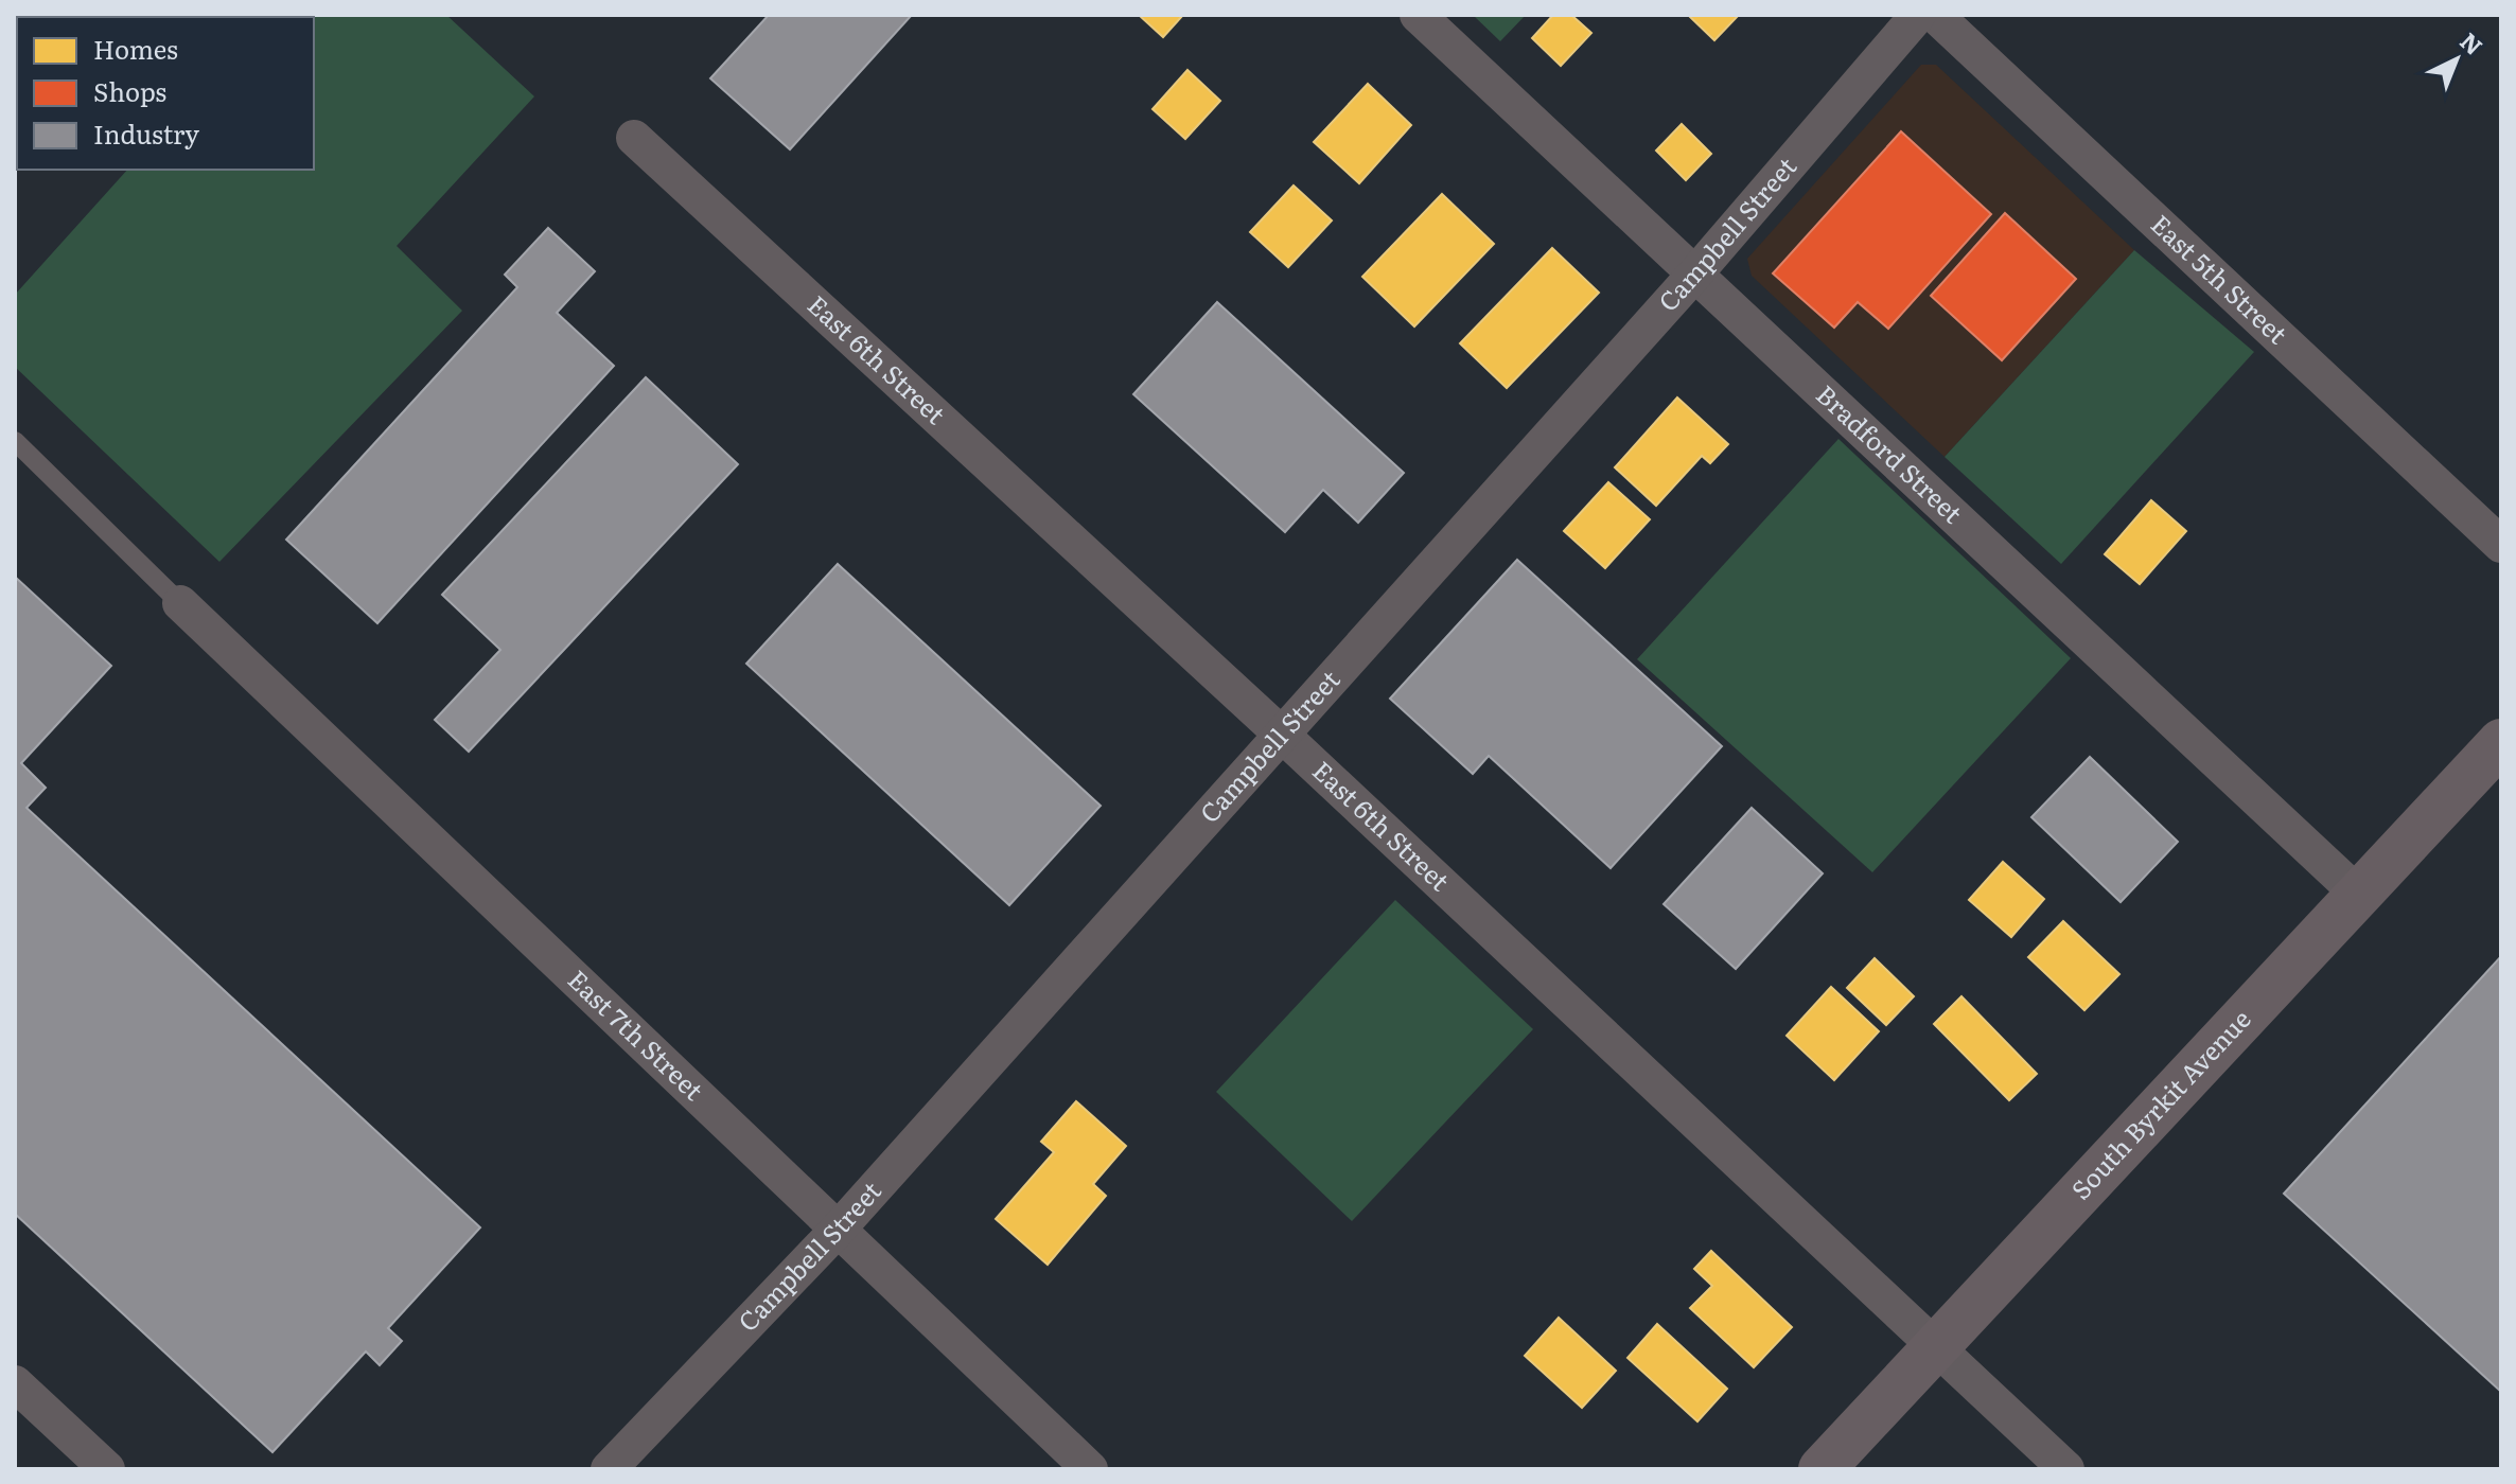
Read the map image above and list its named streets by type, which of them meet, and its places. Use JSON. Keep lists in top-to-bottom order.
{
  "streets": {
    "street": [
      "Campbell Street",
      "East 5th Street",
      "East 6th Street",
      "Bradford Street",
      "East 7th Street",
      "South Byrkit Avenue"
    ]
  },
  "crossings": [
    ["Campbell Street", "East 6th Street"],
    ["Campbell Street", "Bradford Street"],
    ["Campbell Street", "East 7th Street"],
    ["East 6th Street", "South Byrkit Avenue"],
    ["Bradford Street", "South Byrkit Avenue"]
  ],
  "legend": ["Homes", "Shops", "Industry"],
  "north": "top right"
}
